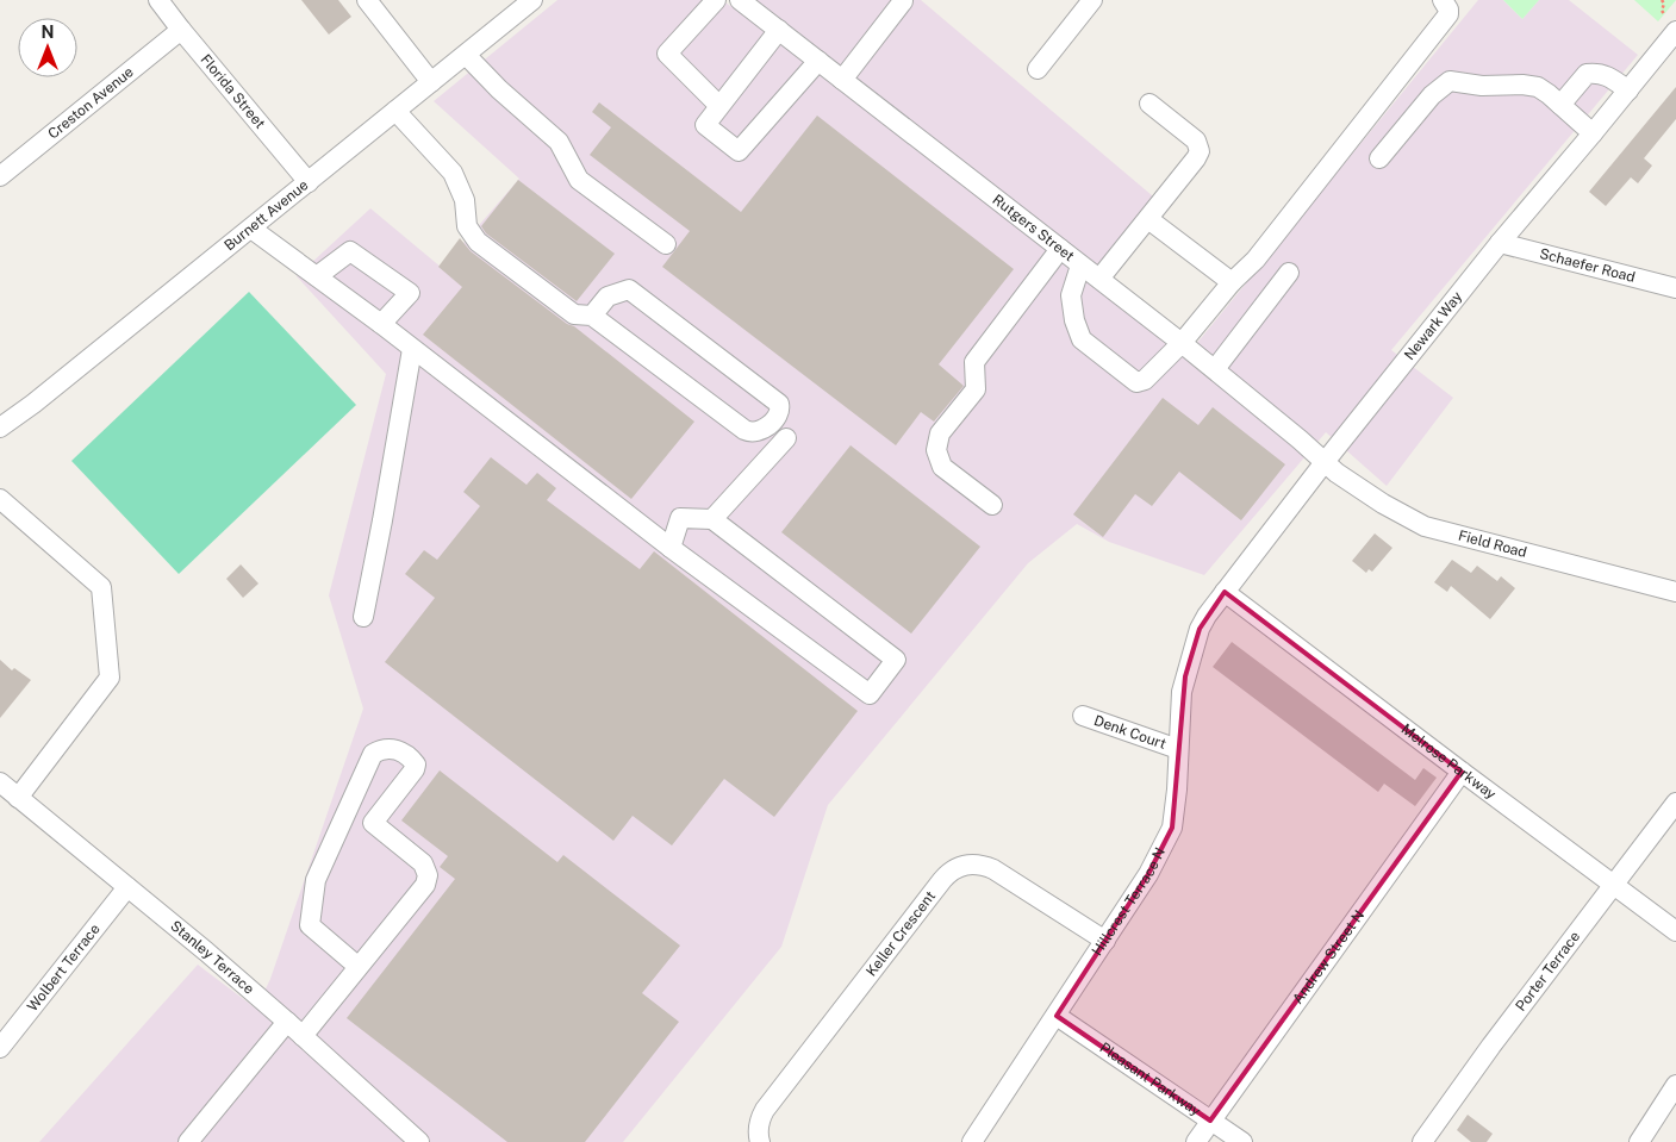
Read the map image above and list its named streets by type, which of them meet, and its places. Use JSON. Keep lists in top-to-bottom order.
{
  "streets": {
    "street": [
      "Florida Street",
      "Creston Avenue",
      "Burnett Avenue",
      "Rutgers Street",
      "Schaefer Road",
      "Newark Way",
      "Field Road",
      "Denk Court",
      "Melrose Parkway",
      "Hillcrest Terrace N",
      "Keller Crescent",
      "Andrew Street N",
      "Stanley Terrace",
      "Wolbert Terrace",
      "Porter Terrace",
      "Pleasant Parkway"
    ]
  },
  "crossings": [
    ["Florida Street", "Creston Avenue"],
    ["Florida Street", "Burnett Avenue"],
    ["Rutgers Street", "Newark Way"],
    ["Rutgers Street", "Field Road"],
    ["Schaefer Road", "Newark Way"],
    ["Newark Way", "Field Road"],
    ["Newark Way", "Melrose Parkway"],
    ["Newark Way", "Hillcrest Terrace N"],
    ["Denk Court", "Hillcrest Terrace N"],
    ["Melrose Parkway", "Andrew Street N"],
    ["Melrose Parkway", "Porter Terrace"],
    ["Hillcrest Terrace N", "Keller Crescent"],
    ["Hillcrest Terrace N", "Pleasant Parkway"],
    ["Andrew Street N", "Pleasant Parkway"],
    ["Stanley Terrace", "Wolbert Terrace"]
  ],
  "north": "top"
}
